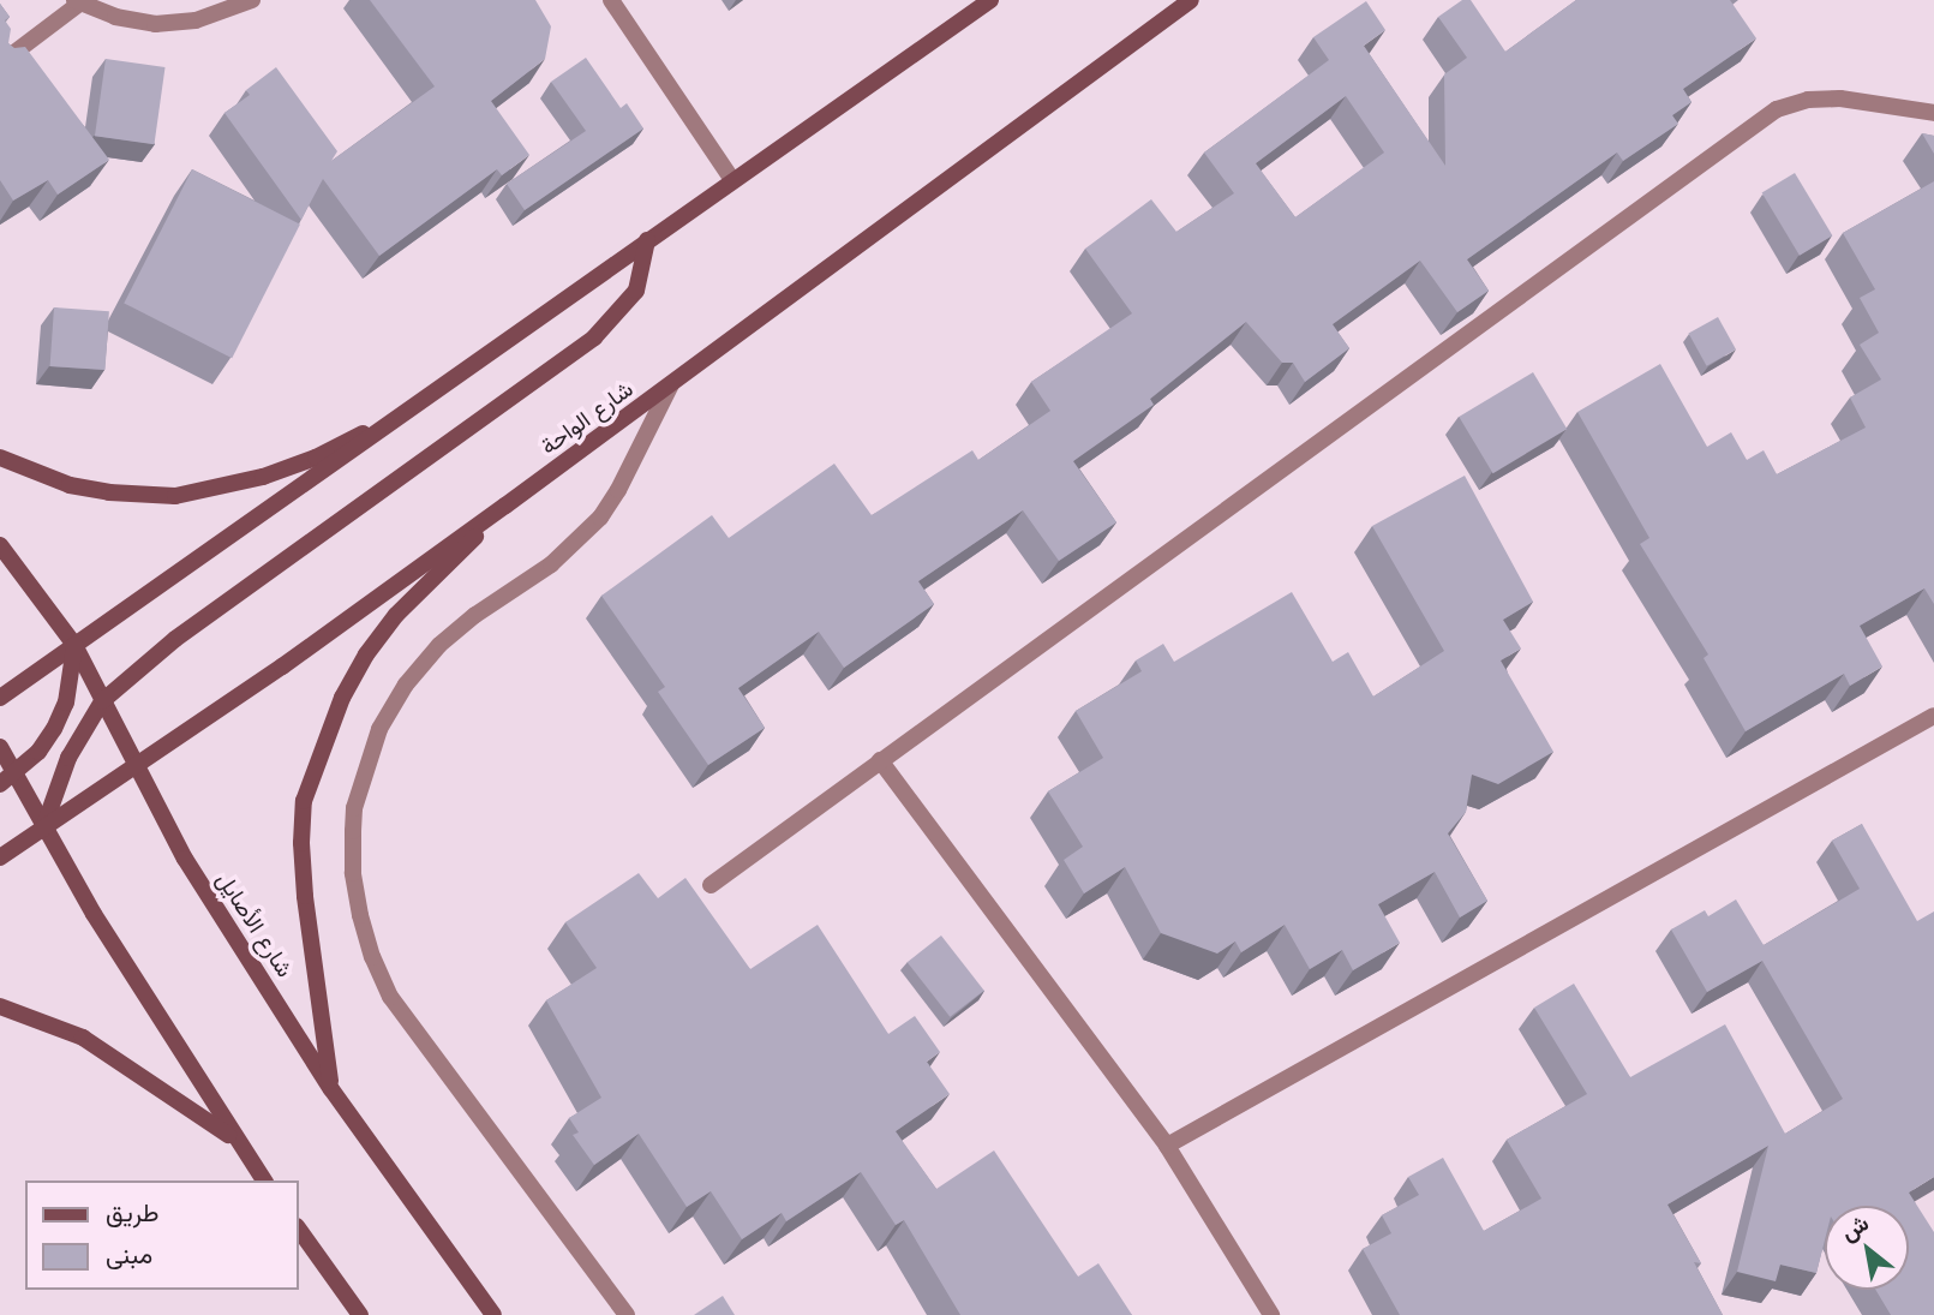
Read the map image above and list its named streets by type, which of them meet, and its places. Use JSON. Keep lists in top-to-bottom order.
{
  "streets": {
    "main road": ["شارع الواحة", "شارع الأصايل"]
  },
  "crossings": [
    ["شارع الواحة", "شارع الأصايل"]
  ],
  "legend": ["طريق", "مبنى"],
  "north": "top left"
}
